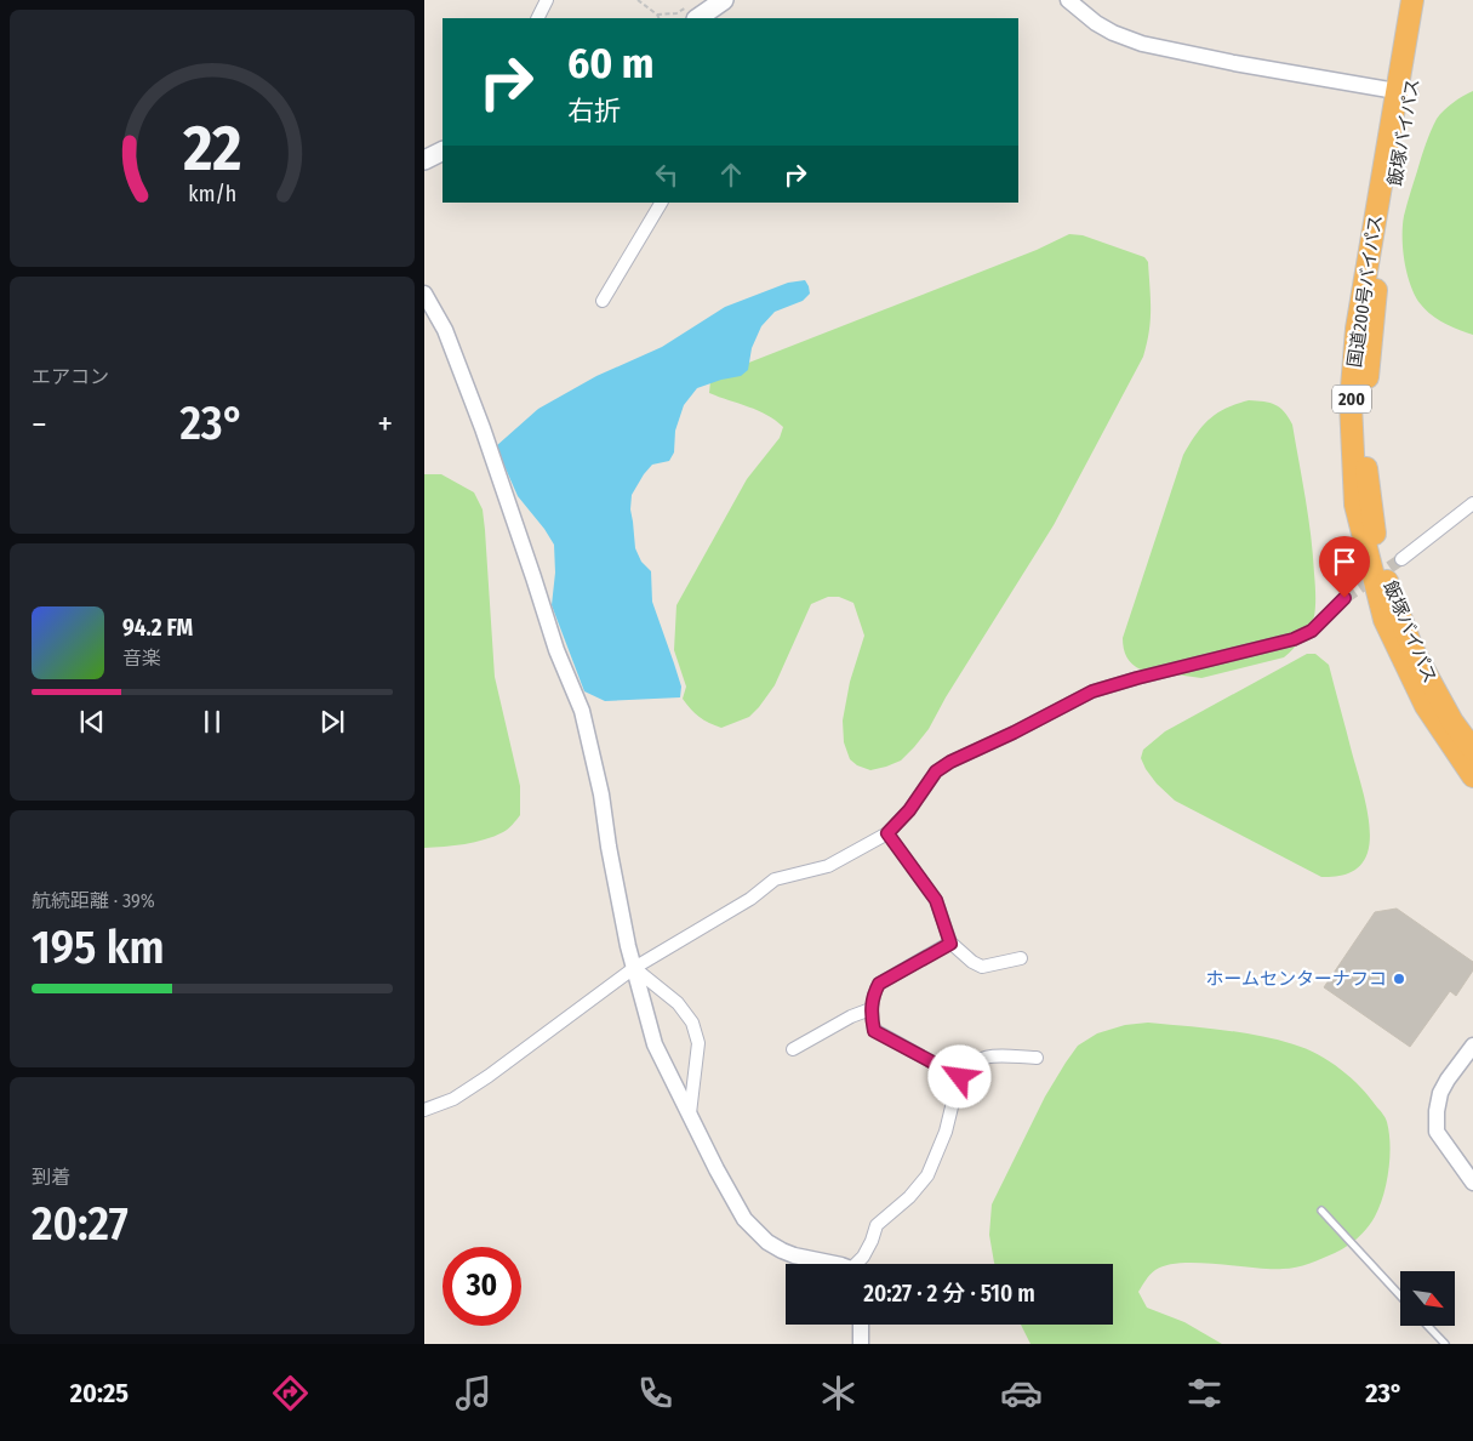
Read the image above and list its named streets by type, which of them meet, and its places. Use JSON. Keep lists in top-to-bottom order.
{
  "streets": {
    "highway": ["飯塚バイパス", "国道200号バイパス", "200"]
  },
  "crossings": [
    ["飯塚バイパス", "国道200号バイパス"]
  ],
  "places": ["ホームセンターナフコ"],
  "north": "bottom right",
  "page": {
    "turn": ["60 m", "右折"],
    "tile": [
      "エアコン",
      ["航続距離 · 39%", "195 km"],
      ["到着", "20:27"]
    ],
    "heat": ["−", "23°", "+"],
    "song": ["94.2 FM", "音楽"],
    "limit": "30",
    "trip": "20:27 · 2 分 · 510 m",
    "tabs": ["20:25", "23°"],
    "gauge": ["22", "km/h"]
  }
}
